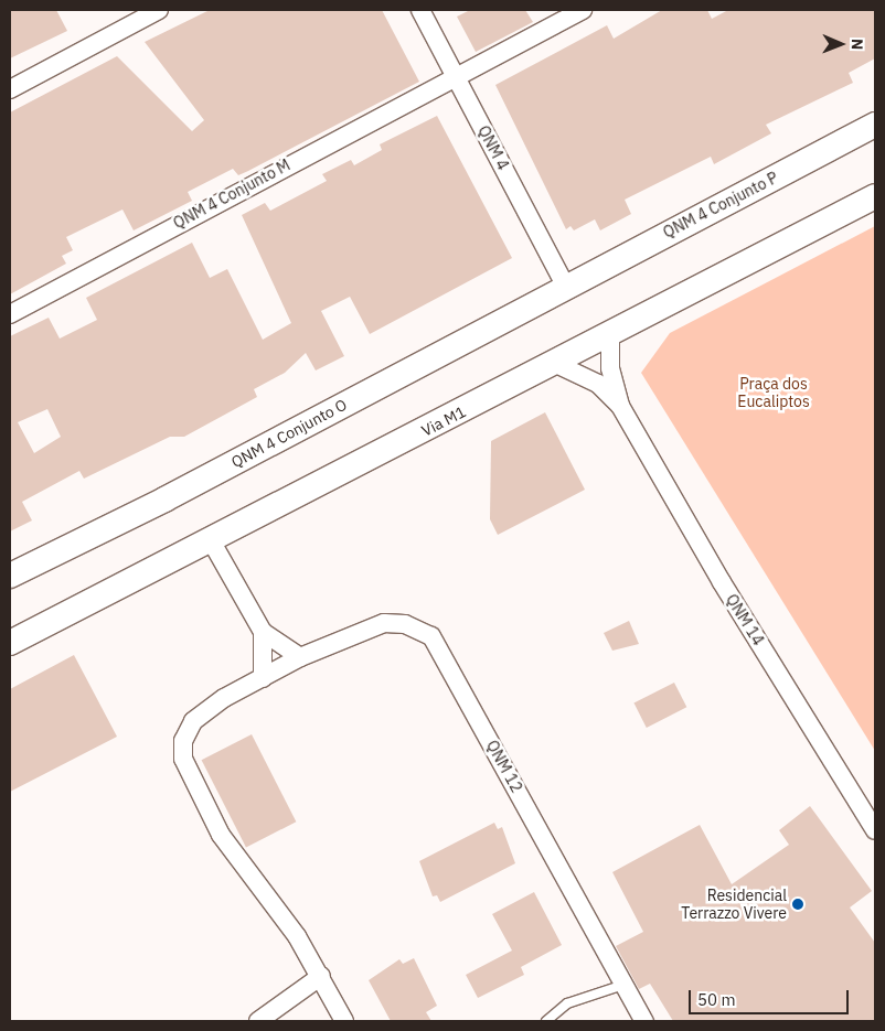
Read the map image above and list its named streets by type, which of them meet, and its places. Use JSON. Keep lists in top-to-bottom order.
{
  "streets": {
    "main road": ["QNM 4 Conjunto P", "Via M1", "QNM 4 Conjunto O"],
    "street": [
      "QNM 4",
      "QNM 4 Conjunto M",
      "QNM 14",
      "QNM 12"
    ]
  },
  "crossings": [
    ["QNM 4", "QNM 4 Conjunto M"],
    ["QNM 4", "QNM 4 Conjunto P"],
    ["QNM 4", "QNM 4 Conjunto O"],
    ["QNM 4 Conjunto P", "QNM 4 Conjunto O"],
    ["Via M1", "QNM 14"]
  ],
  "parks": ["Praça dos Eucaliptos"],
  "places": ["Residencial Terrazzo Vivere"],
  "scale_bar": "50 m",
  "north": "right"
}
